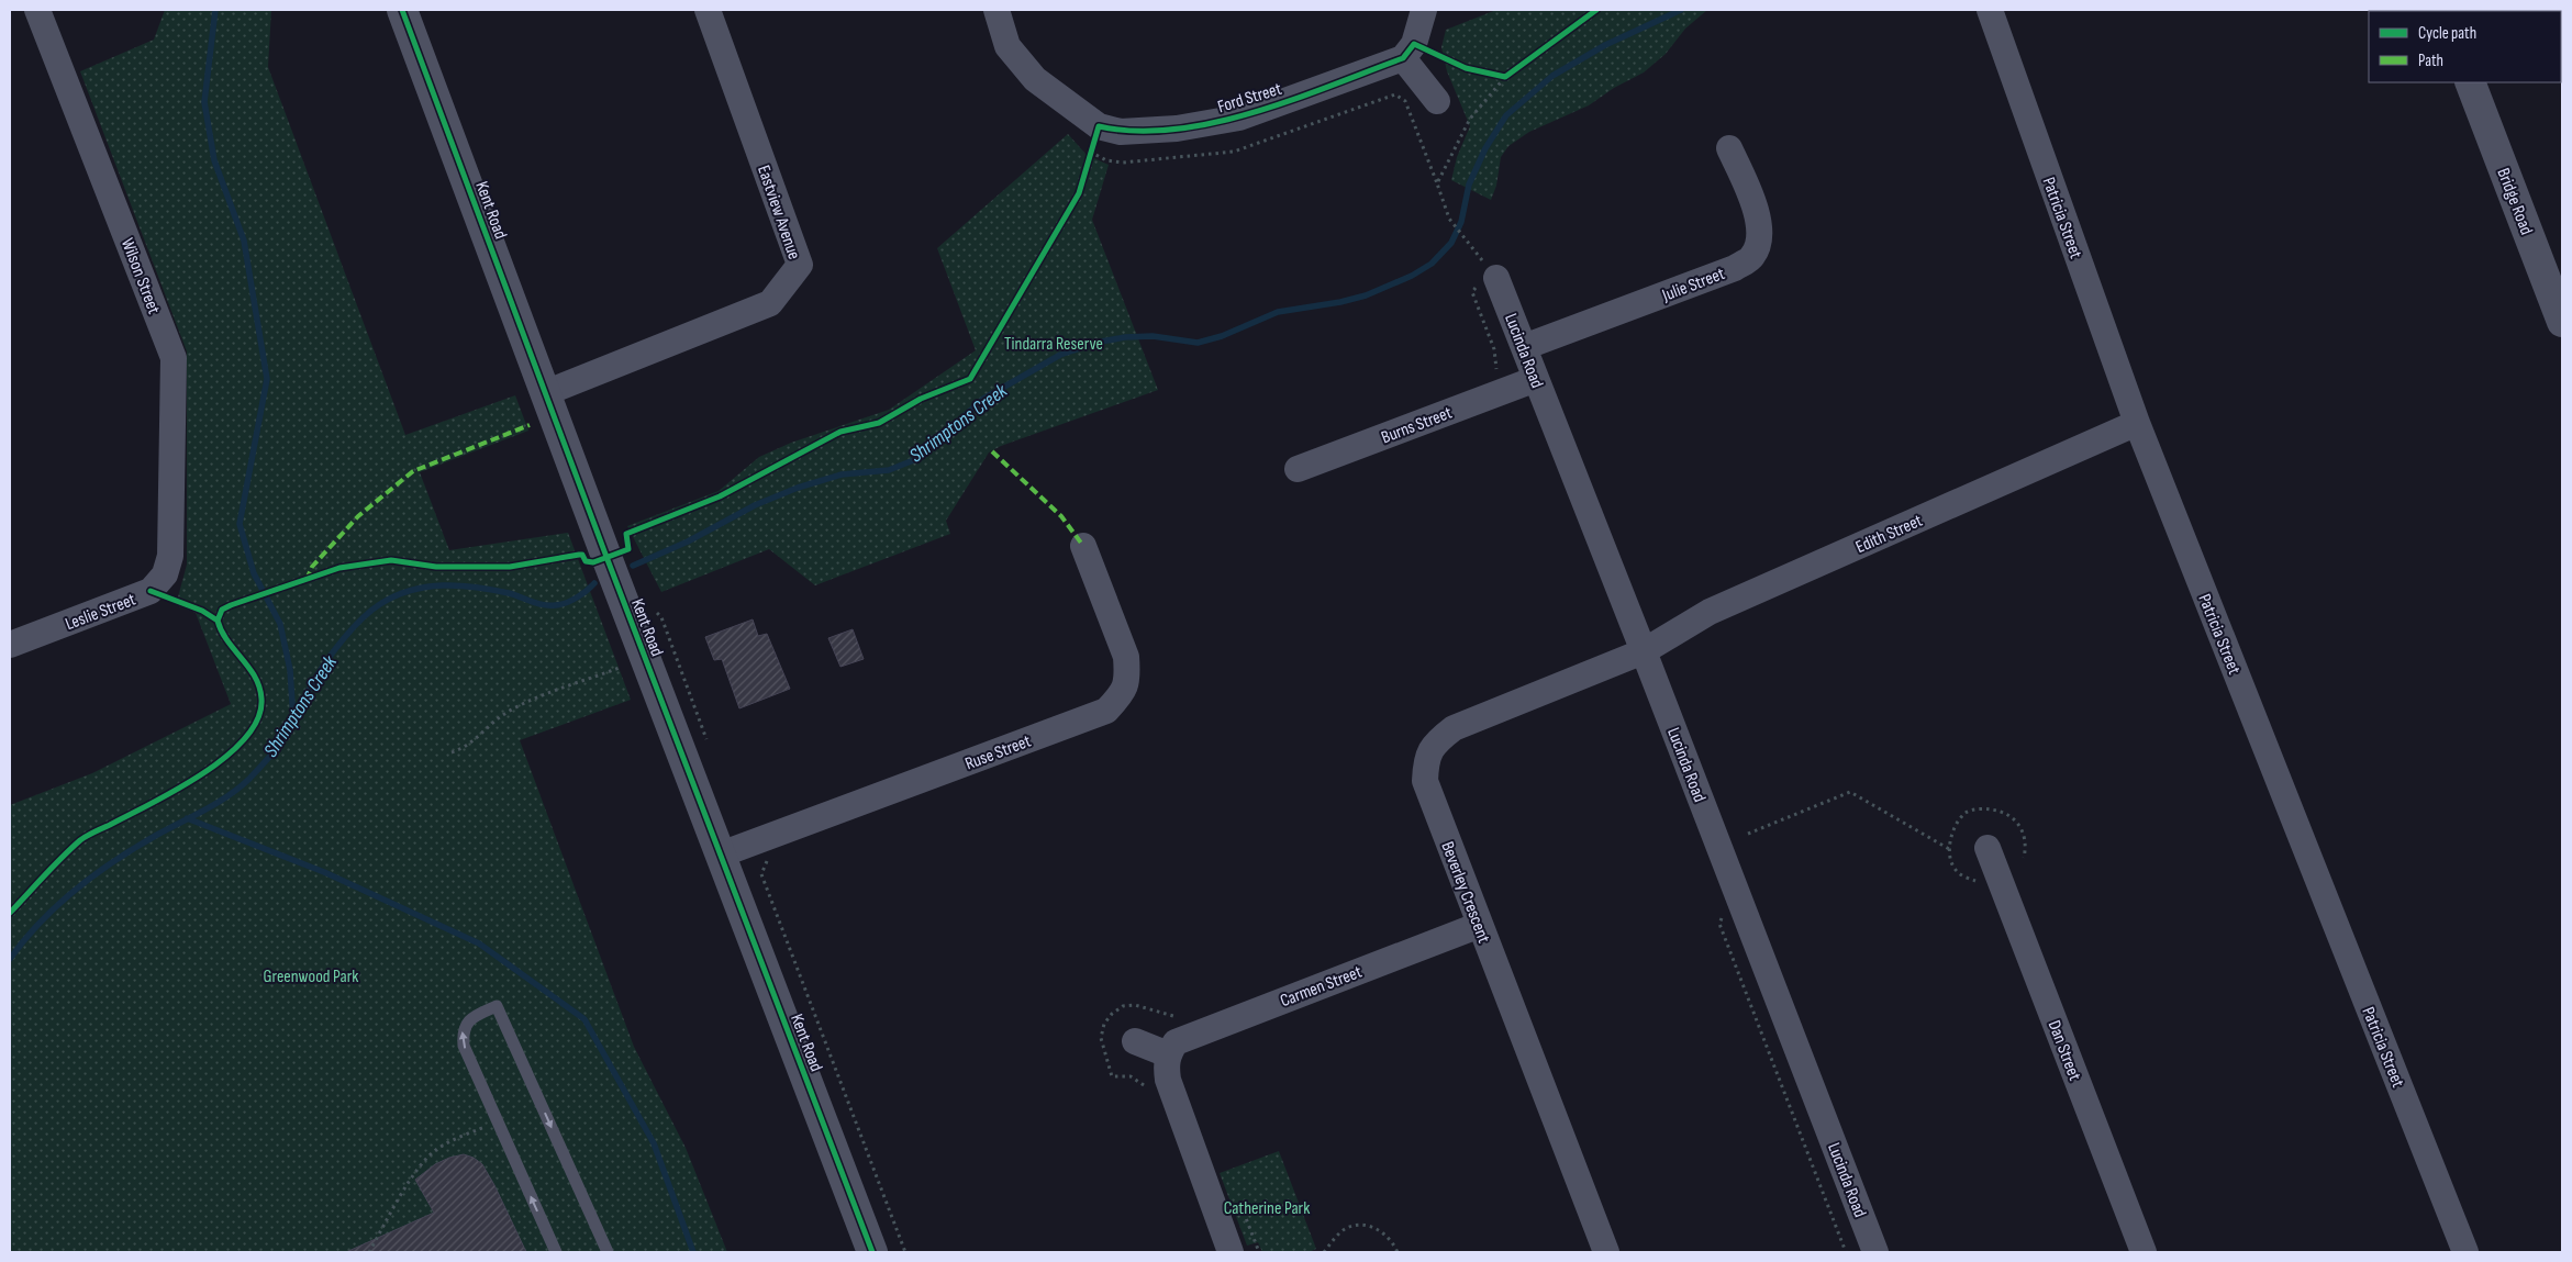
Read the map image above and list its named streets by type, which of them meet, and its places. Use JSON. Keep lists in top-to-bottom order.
{
  "streets": {
    "street": [
      "Ford Street",
      "Bridge Road",
      "Kent Road",
      "Eastview Avenue",
      "Patricia Street",
      "Wilson Street",
      "Julie Street",
      "Lucinda Road",
      "Burns Street",
      "Edith Street",
      "Leslie Street",
      "Ruse Street",
      "Beverley Crescent",
      "Carmen Street",
      "Dan Street"
    ]
  },
  "crossings": [
    ["Kent Road", "Eastview Avenue"],
    ["Kent Road", "Ruse Street"],
    ["Patricia Street", "Edith Street"],
    ["Wilson Street", "Leslie Street"],
    ["Julie Street", "Lucinda Road"],
    ["Lucinda Road", "Burns Street"],
    ["Lucinda Road", "Edith Street"],
    ["Lucinda Road", "Beverley Crescent"],
    ["Edith Street", "Beverley Crescent"],
    ["Beverley Crescent", "Carmen Street"]
  ],
  "water": ["Shrimptons Creek"],
  "parks": ["Tindarra Reserve", "Greenwood Park", "Catherine Park"],
  "legend": ["Cycle path", "Path"]
}
